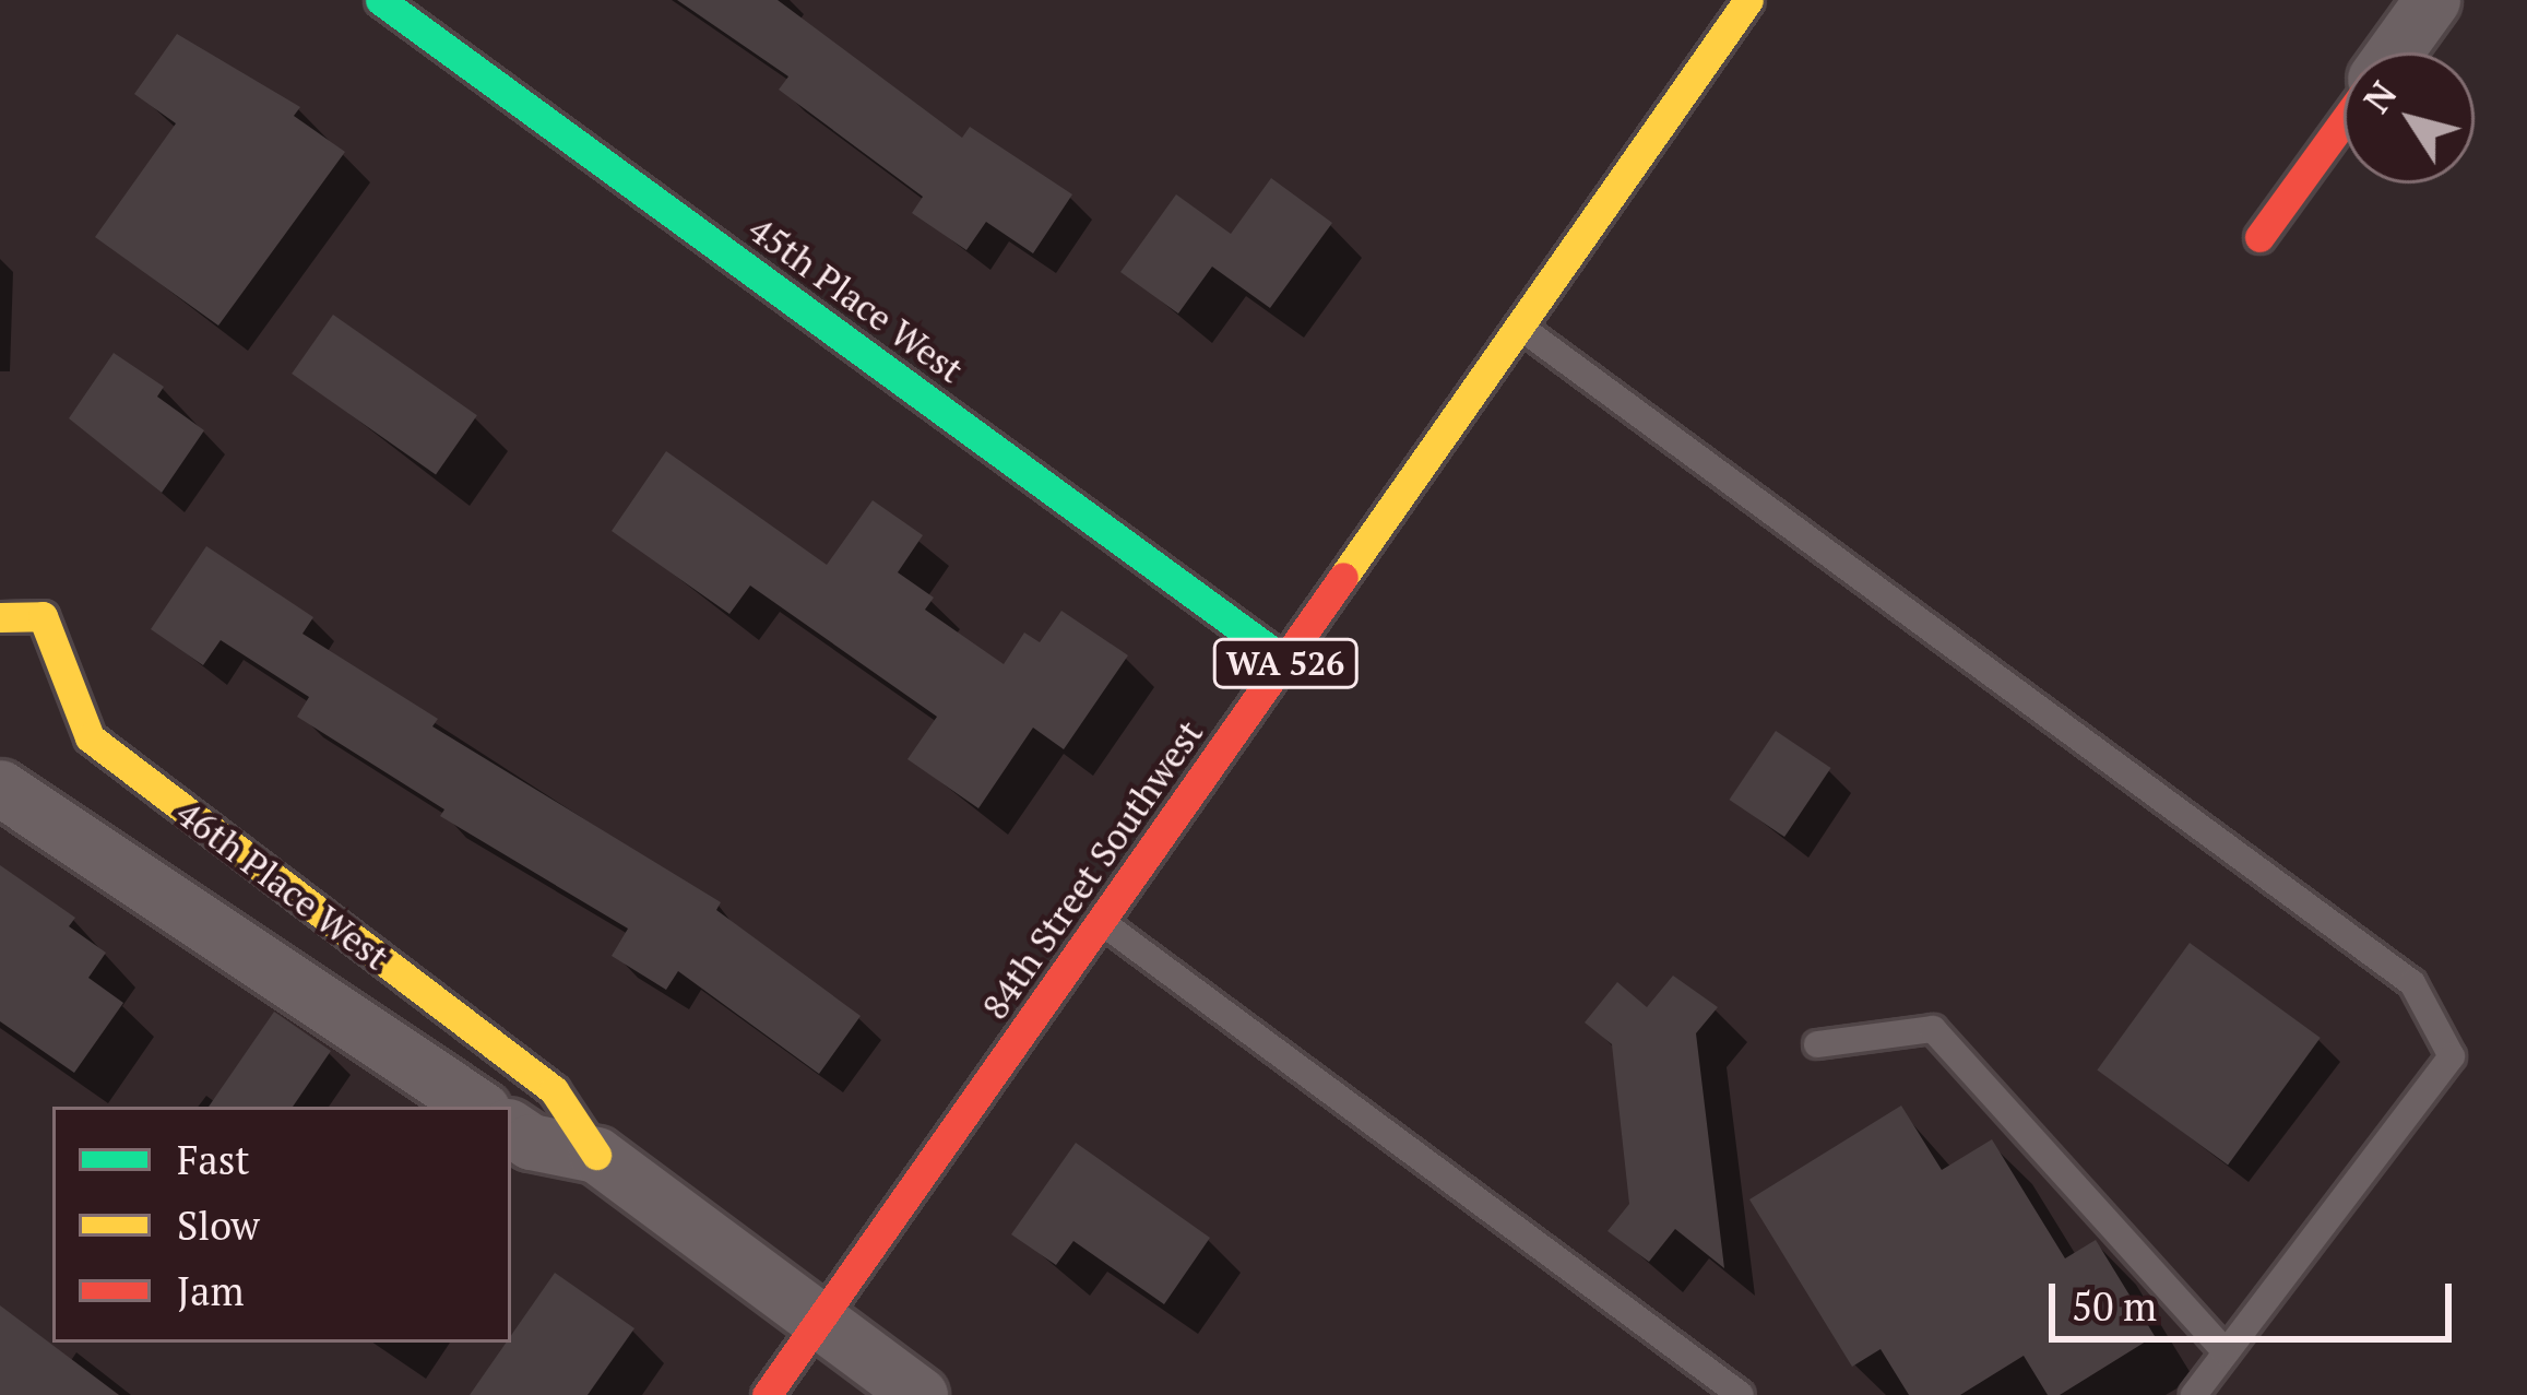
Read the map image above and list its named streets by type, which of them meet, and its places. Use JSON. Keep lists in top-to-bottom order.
{
  "streets": {
    "street": [
      "45th Place West",
      "WA 526",
      "84th Street Southwest",
      "46th Place West"
    ]
  },
  "crossings": [
    ["45th Place West", "84th Street Southwest"],
    ["84th Street Southwest", "46th Place West"]
  ],
  "legend": ["Fast", "Slow", "Jam"],
  "scale_bar": "50 m",
  "north": "top left"
}
